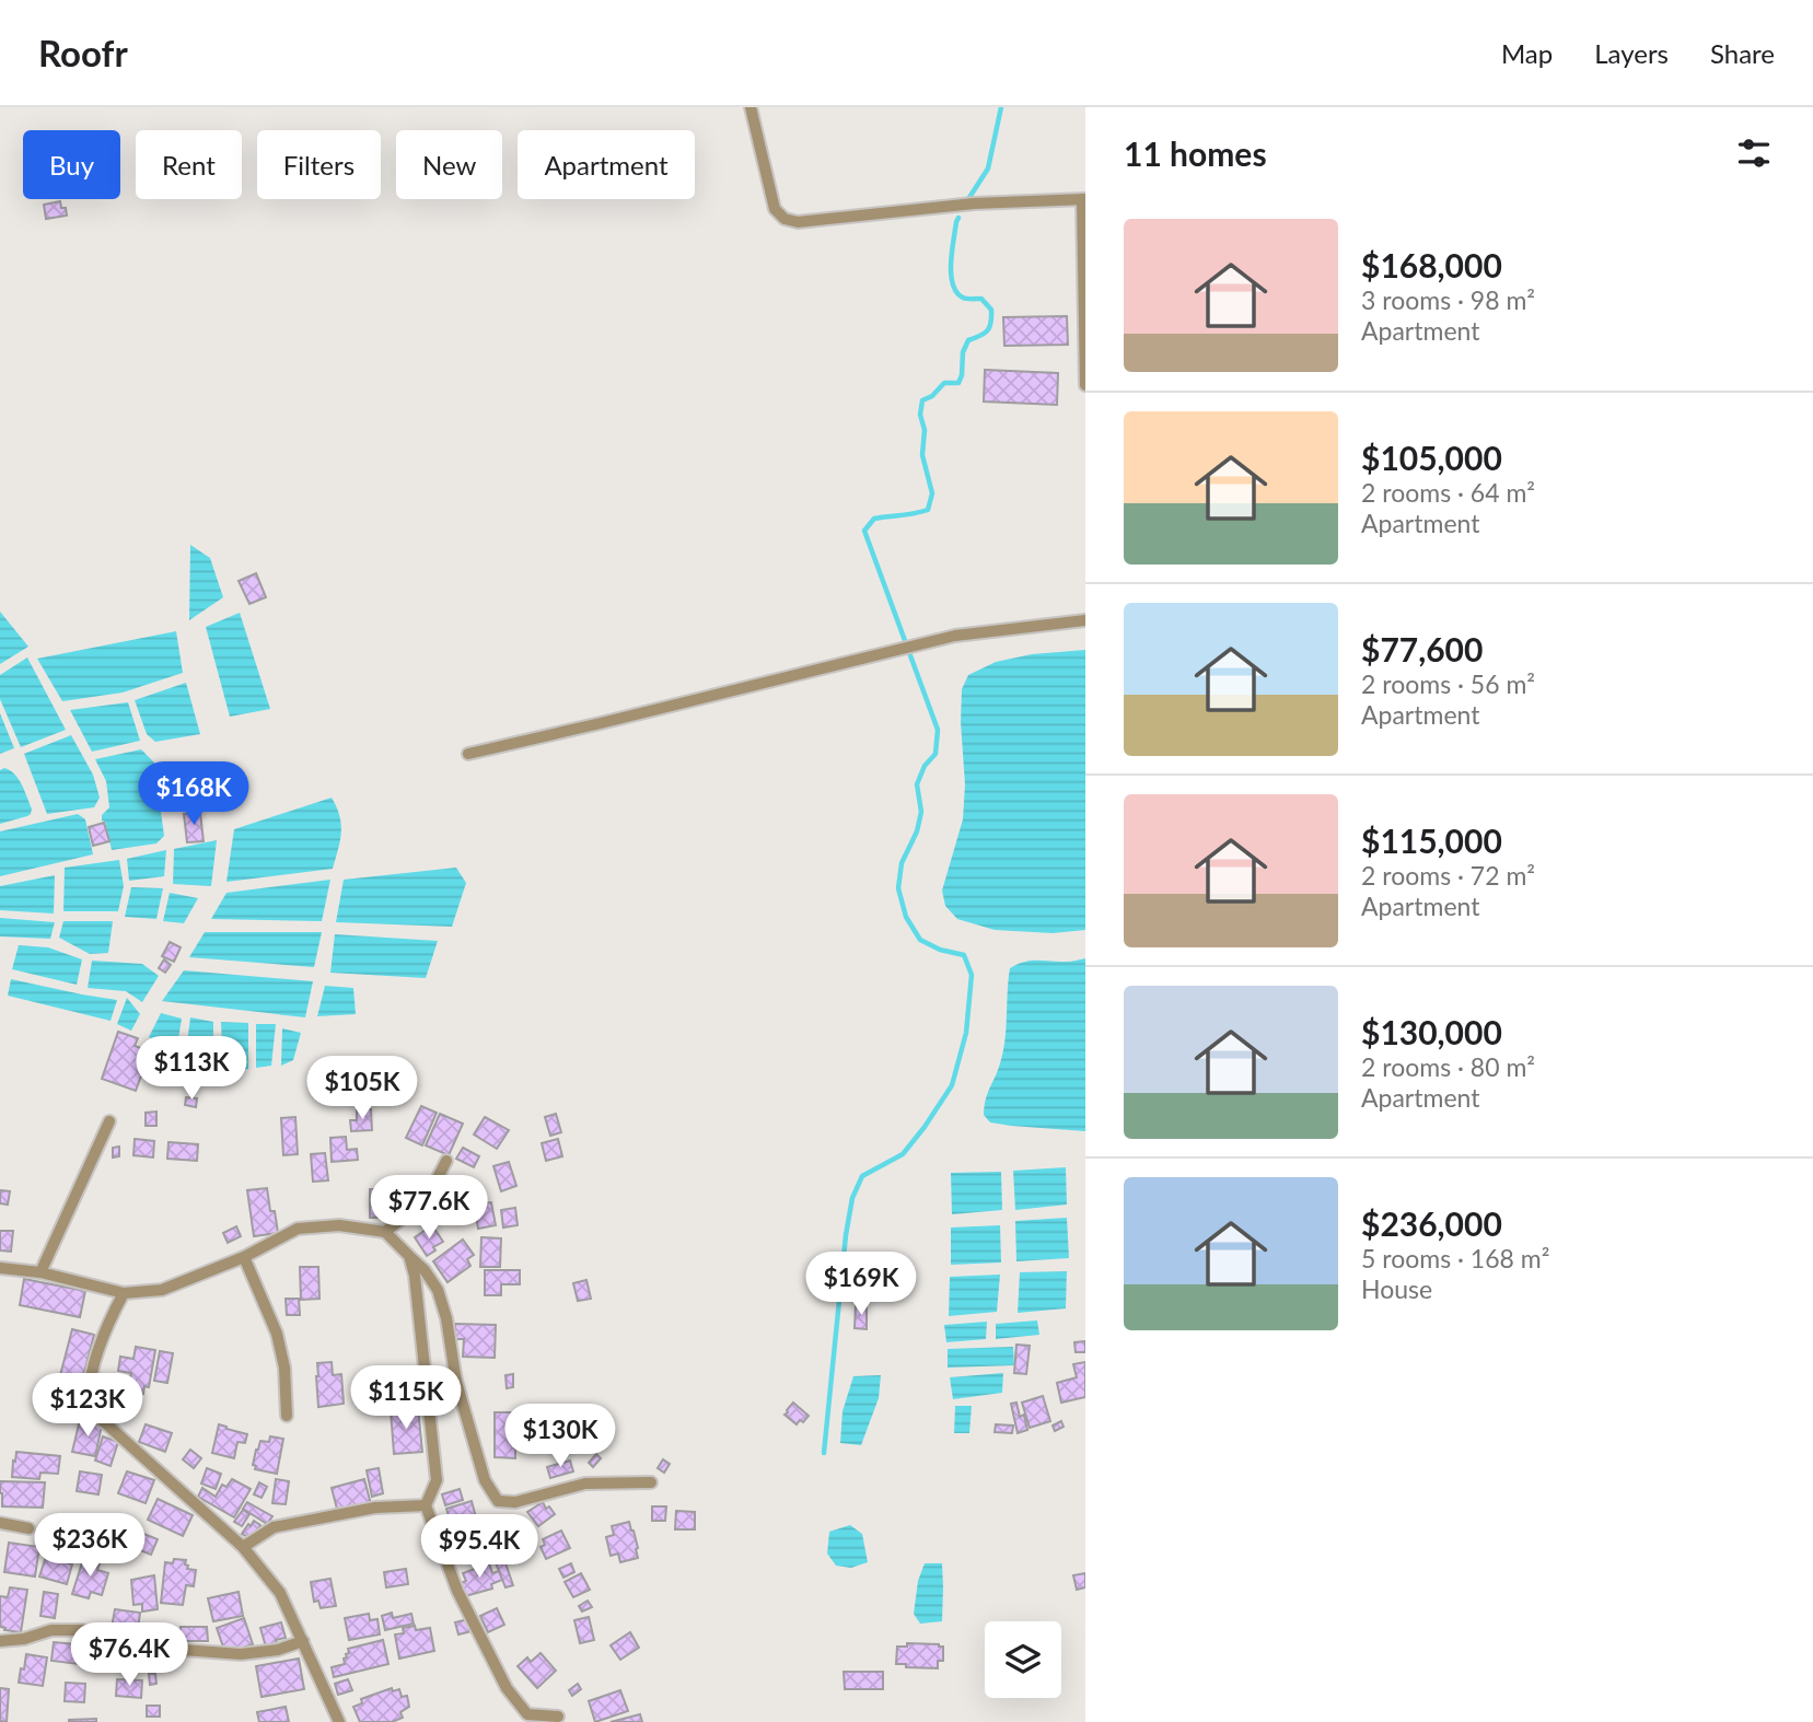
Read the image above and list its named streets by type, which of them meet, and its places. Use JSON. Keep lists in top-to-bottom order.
{
  "page": {
    "header": "Roofr",
    "nav": ["Map", "Layers", "Share"],
    "heading": "11 homes",
    "chip": [
      "Buy",
      "Rent",
      "Filters",
      "New",
      "Apartment"
    ],
    "list": [
      {
        "name": "$168,000",
        "note": "3 rooms · 98 m² · Apartment"
      },
      {
        "name": "$105,000",
        "note": "2 rooms · 64 m² · Apartment"
      },
      {
        "name": "$77,600",
        "note": "2 rooms · 56 m² · Apartment"
      },
      {
        "name": "$115,000",
        "note": "2 rooms · 72 m² · Apartment"
      },
      {
        "name": "$130,000",
        "note": "2 rooms · 80 m² · Apartment"
      },
      {
        "name": "$236,000",
        "note": "5 rooms · 168 m² · House"
      }
    ],
    "price": [
      "$168K",
      "$113K",
      "$105K",
      "$77.6K",
      "$169K",
      "$115K",
      "$123K",
      "$130K",
      "$236K",
      "$95.4K",
      "$76.4K"
    ]
  }
}
